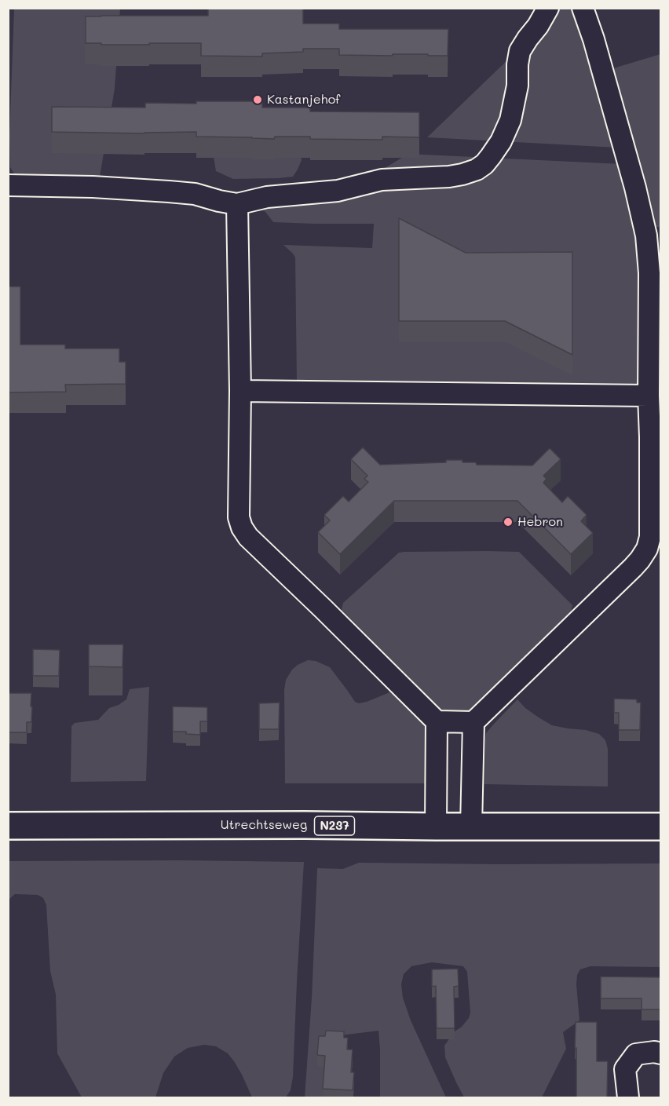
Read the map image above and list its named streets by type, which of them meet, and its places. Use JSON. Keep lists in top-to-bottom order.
{
  "streets": {
    "main road": ["Utrechtseweg", "N237"]
  },
  "places": ["Kastanjehof", "Hebron"]
}
